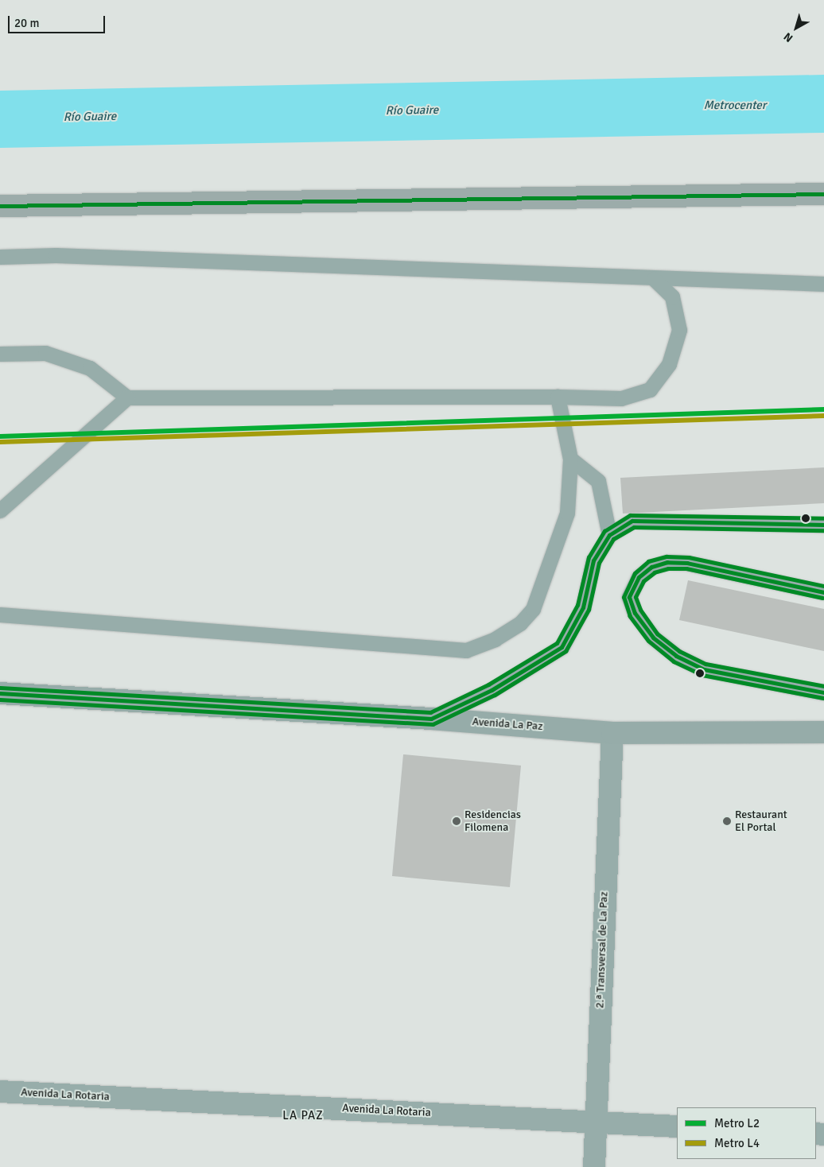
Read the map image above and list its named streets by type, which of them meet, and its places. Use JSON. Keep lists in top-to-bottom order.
{
  "streets": {
    "main road": ["Avenida La Paz"],
    "street": ["2.ª Transversal de La Paz", "Avenida La Rotaria"]
  },
  "crossings": [
    ["Avenida La Paz", "2.ª Transversal de La Paz"],
    ["2.ª Transversal de La Paz", "Avenida La Rotaria"]
  ],
  "districts": ["LA PAZ"],
  "water": ["Metrocenter", "Río Guaire"],
  "places": ["Residencias Filomena", "Restaurant El Portal"],
  "lines": ["metro line L2", "metro line L4"],
  "legend": ["Metro L2", "Metro L4"],
  "scale_bar": "20 m",
  "north": "bottom left"
}
